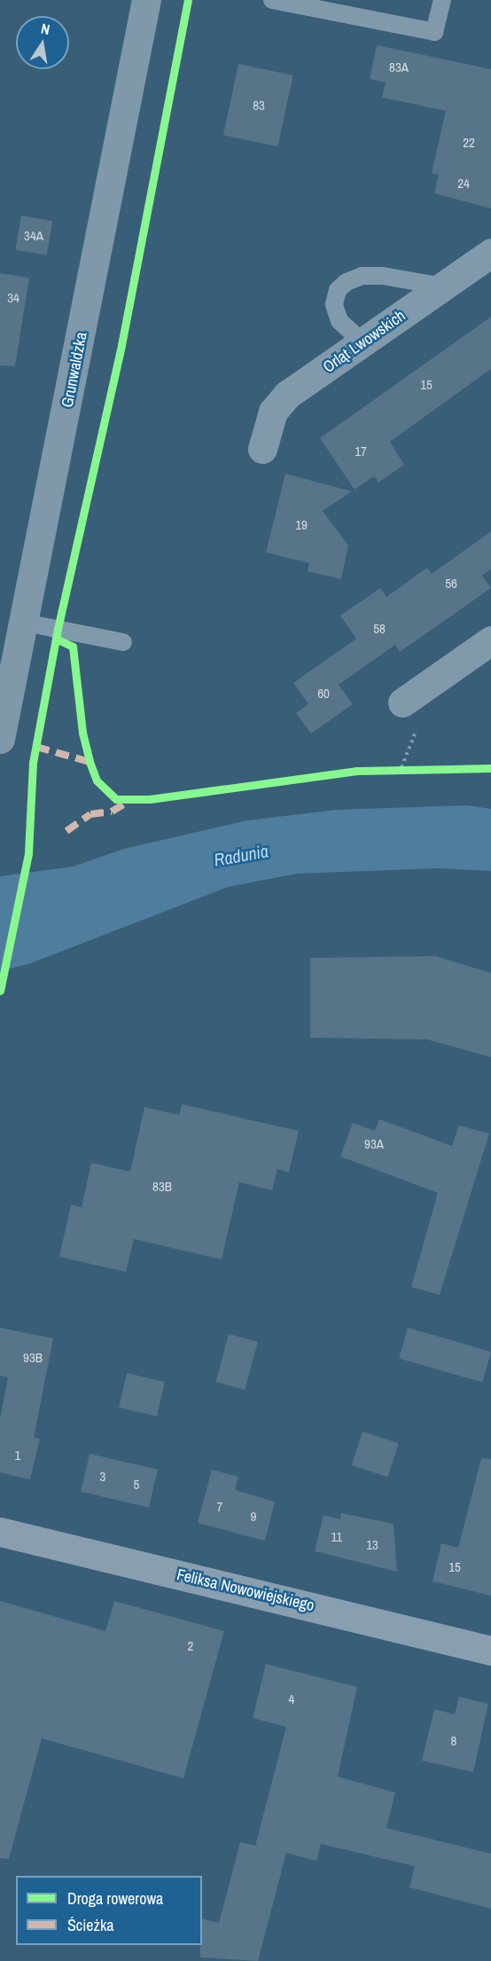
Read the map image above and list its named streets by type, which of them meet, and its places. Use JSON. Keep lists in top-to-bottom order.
{
  "streets": {
    "main road": ["Grunwaldzka"],
    "street": ["Orląt Lwowskich", "Feliksa Nowowiejskiego"]
  },
  "water": ["Radunia"],
  "house_numbers": [
    "83A",
    "83",
    "22",
    "24",
    "34A",
    "34",
    "15",
    "17",
    "19",
    "56",
    "58",
    "60",
    "93A",
    "83B",
    "93B",
    "1",
    "3",
    "5",
    "7",
    "9",
    "11",
    "13",
    "15",
    "2",
    "4",
    "8"
  ],
  "legend": ["Droga rowerowa", "Ścieżka"],
  "north": "top"
}
